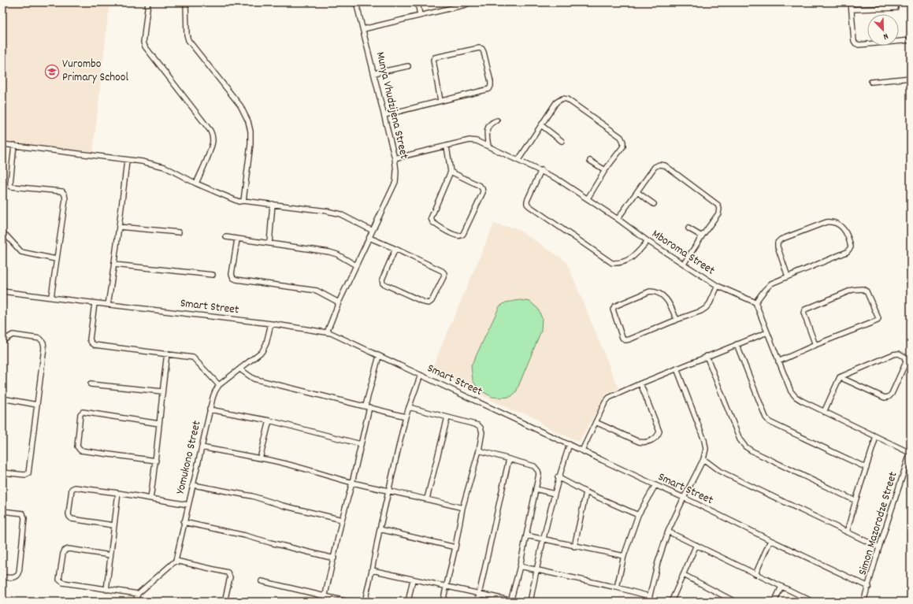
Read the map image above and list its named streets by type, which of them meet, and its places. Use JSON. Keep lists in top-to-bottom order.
{
  "streets": {
    "street": [
      "Munya Vhudzijena Street",
      "Mboroma Street",
      "Smart Street",
      "Yomukono Street",
      "Simon Mazorodze Street"
    ]
  },
  "crossings": [
    ["Munya Vhudzijena Street", "Mboroma Street"],
    ["Munya Vhudzijena Street", "Smart Street"],
    ["Smart Street", "Yomukono Street"],
    ["Smart Street", "Simon Mazorodze Street"]
  ],
  "places": {
    "school or university": ["Vurombo Primary School"]
  },
  "north": "bottom right"
}
